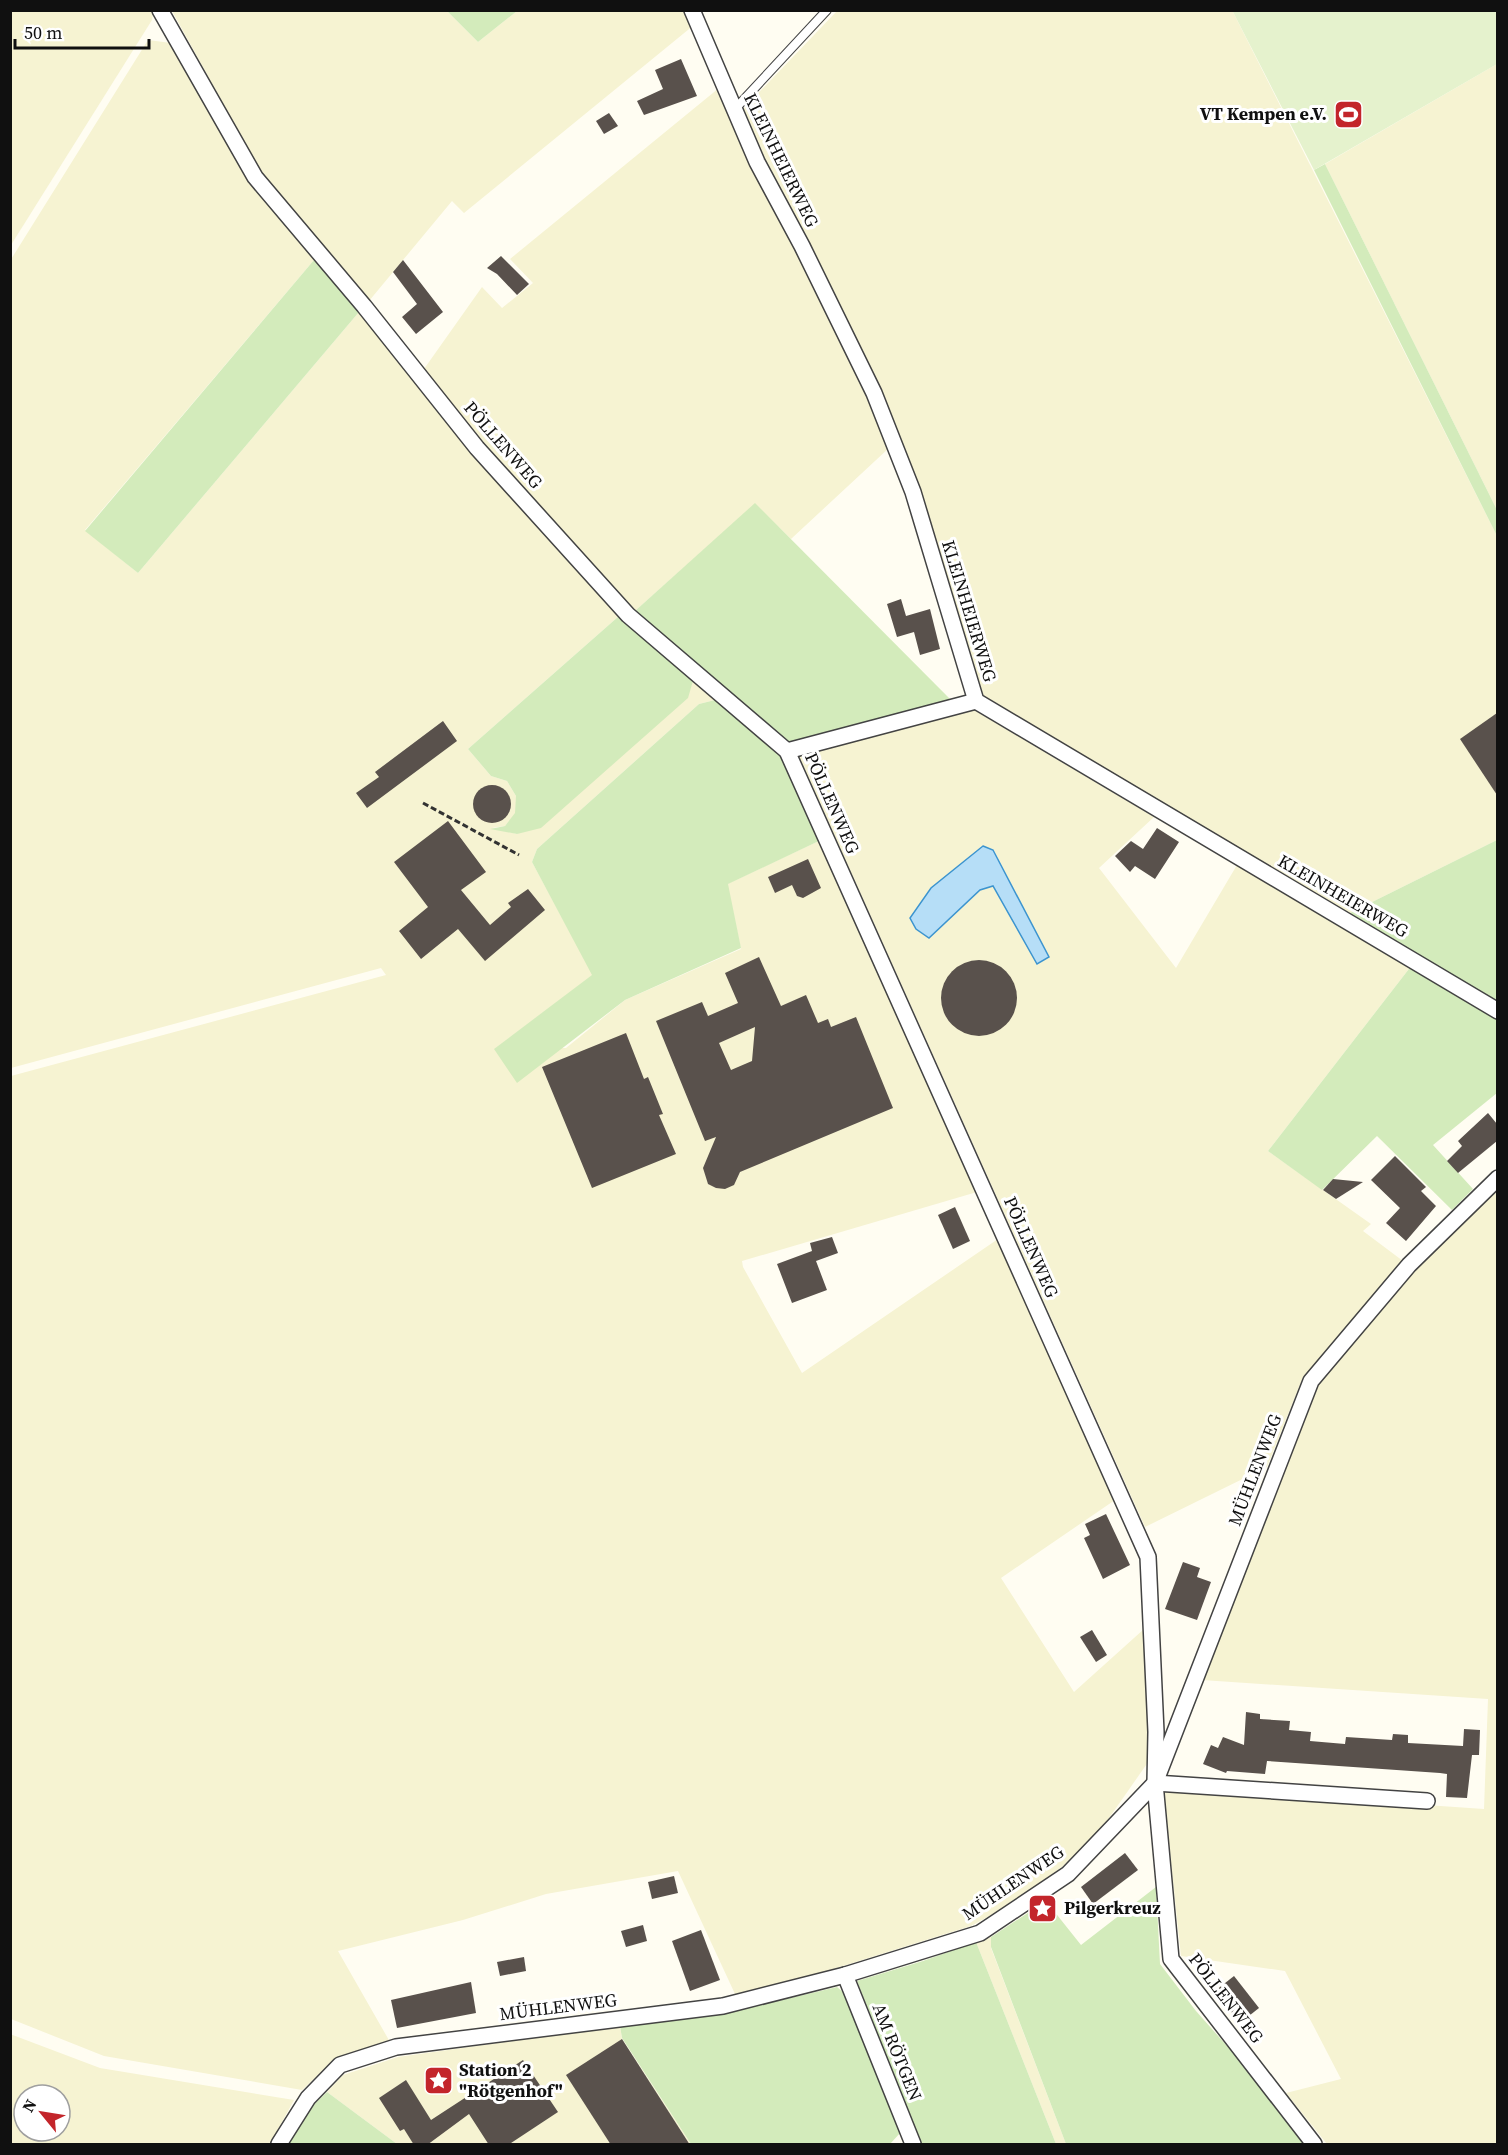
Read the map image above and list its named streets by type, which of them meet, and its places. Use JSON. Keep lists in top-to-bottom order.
{
  "streets": {
    "street": [
      "KLEINHEIERWEG",
      "PÖLLENWEG",
      "MÜHLENWEG",
      "AM RÖTGEN"
    ]
  },
  "crossings": [
    ["PÖLLENWEG", "MÜHLENWEG"],
    ["MÜHLENWEG", "AM RÖTGEN"]
  ],
  "places": {
    "sports": ["VT Kempen e.V."],
    "place": ["Pilgerkreuz", "Station 2 \"Rötgenhof\""]
  },
  "scale_bar": "50 m",
  "north": "top left"
}
